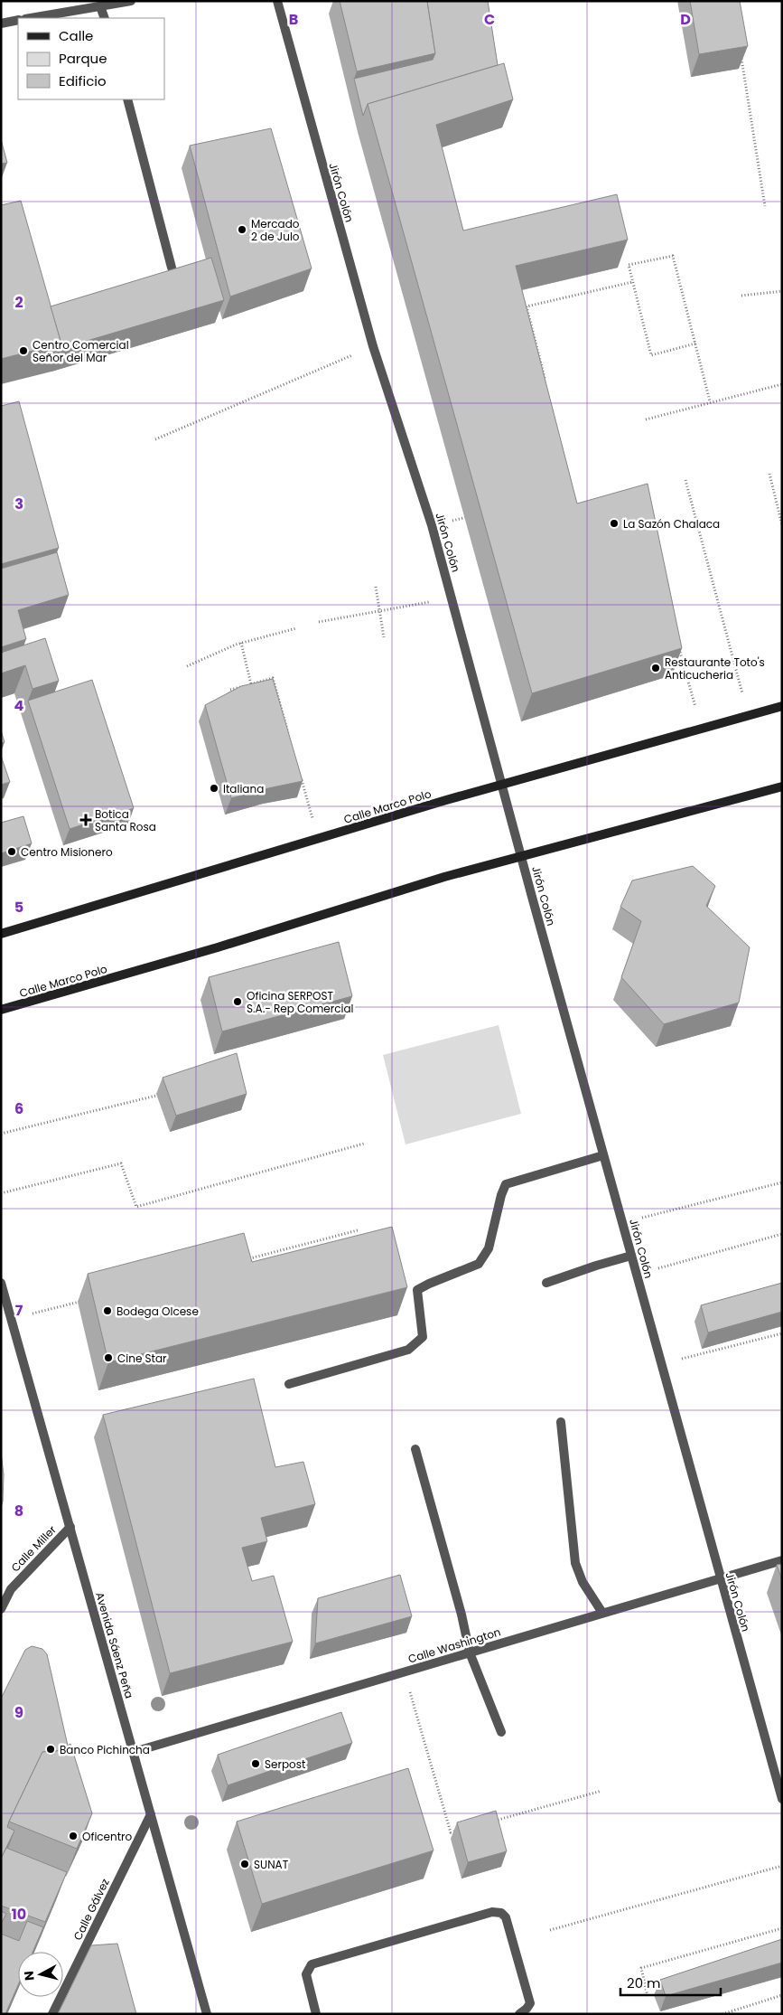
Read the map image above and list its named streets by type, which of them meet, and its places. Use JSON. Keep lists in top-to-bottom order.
{
  "streets": {
    "main road": ["Calle Marco Polo"],
    "street": [
      "Jirón Colón",
      "Calle Miller",
      "Avenida Sáenz Peña",
      "Calle Washington",
      "Calle Gálvez"
    ]
  },
  "crossings": [
    ["Jirón Colón", "Calle Marco Polo"],
    ["Jirón Colón", "Calle Washington"],
    ["Calle Miller", "Avenida Sáenz Peña"],
    ["Avenida Sáenz Peña", "Calle Washington"],
    ["Avenida Sáenz Peña", "Calle Gálvez"]
  ],
  "places": {
    "other": [
      "Mercado 2 de Julo",
      "Centro Comercial Señor del Mar",
      "La Sazón Chalaca",
      "Restaurante Toto's Anticucheria",
      "Italiana",
      "Centro Misionero",
      "Oficina SERPOST S.A.- Rep Comercial",
      "Bodega Olcese",
      "Cine Star",
      "Banco Pichincha",
      "Serpost",
      "Oficentro",
      "SUNAT"
    ],
    "health": ["Botica Santa Rosa"]
  },
  "legend": ["Calle", "Parque", "Edificio"],
  "scale_bar": "20 m",
  "north": "left",
  "grid": {
    "columns": ["B", "C", "D"],
    "rows": [
      "2",
      "3",
      "4",
      "5",
      "6",
      "7",
      "8",
      "9",
      "10"
    ]
  }
}
